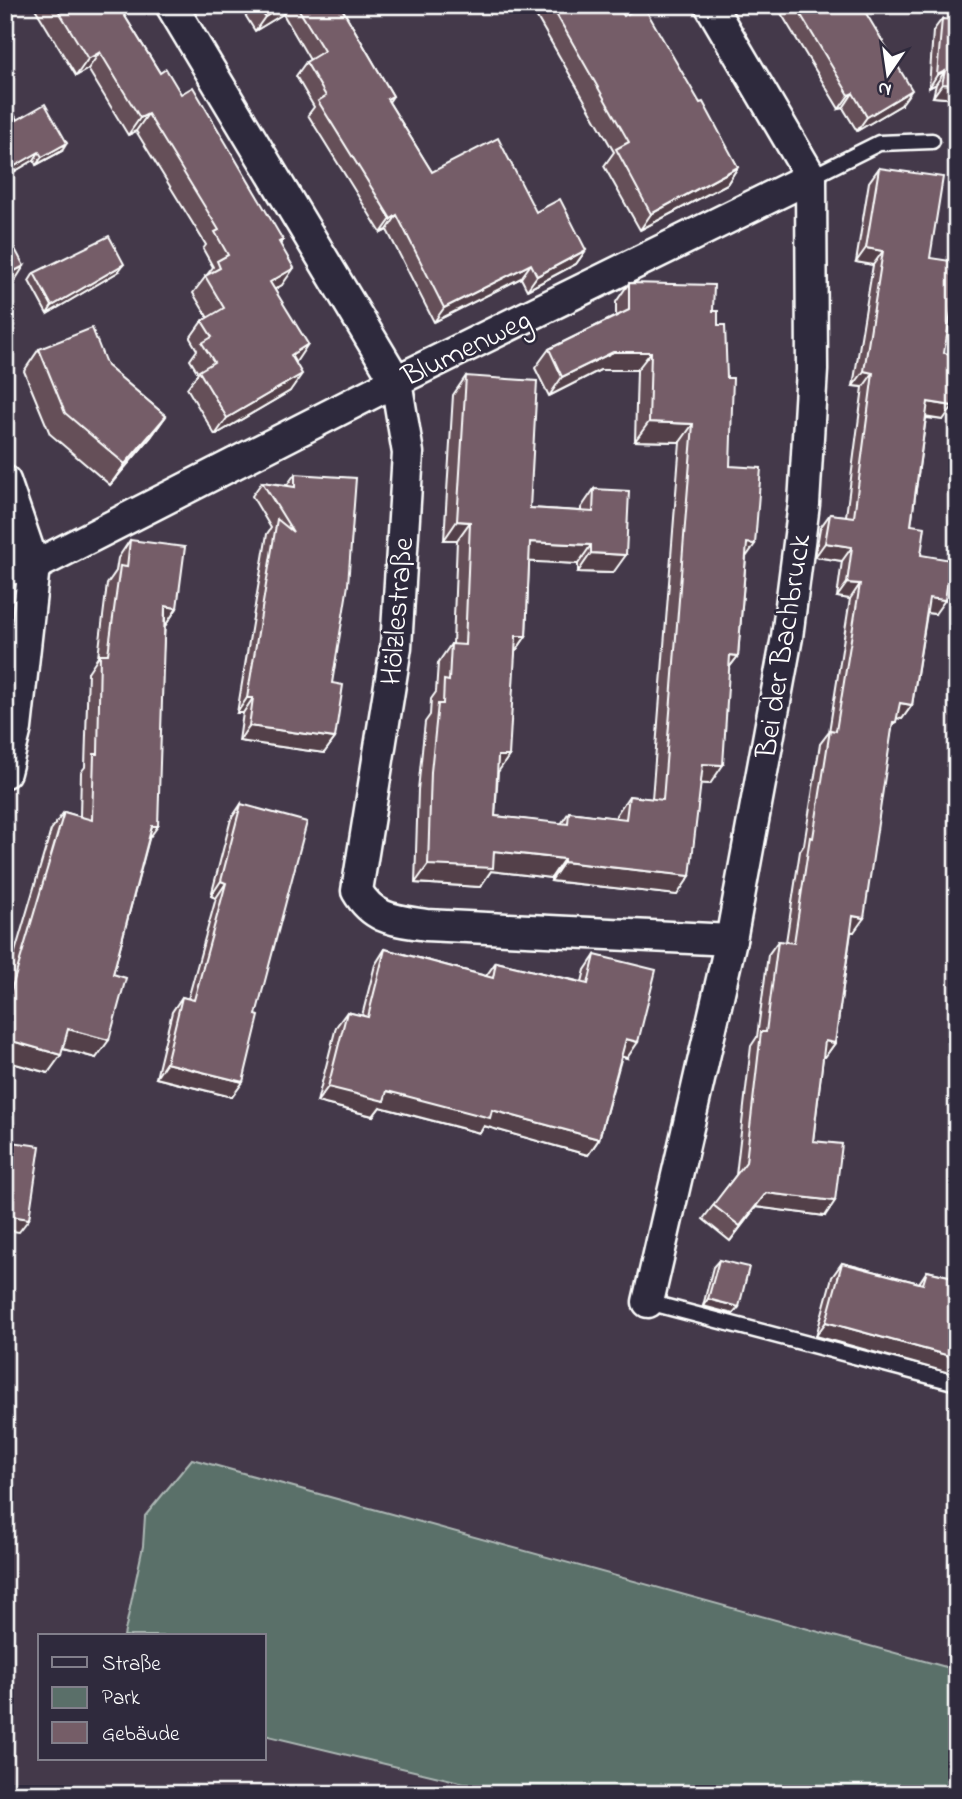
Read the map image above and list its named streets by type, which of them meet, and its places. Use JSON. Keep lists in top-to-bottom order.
{
  "streets": {
    "street": ["Blumenweg", "Hölzlestraße", "Bei der Bachbruck"]
  },
  "crossings": [
    ["Blumenweg", "Hölzlestraße"],
    ["Blumenweg", "Bei der Bachbruck"],
    ["Hölzlestraße", "Bei der Bachbruck"]
  ],
  "legend": ["Straße", "Park", "Gebäude"],
  "north": "bottom"
}
